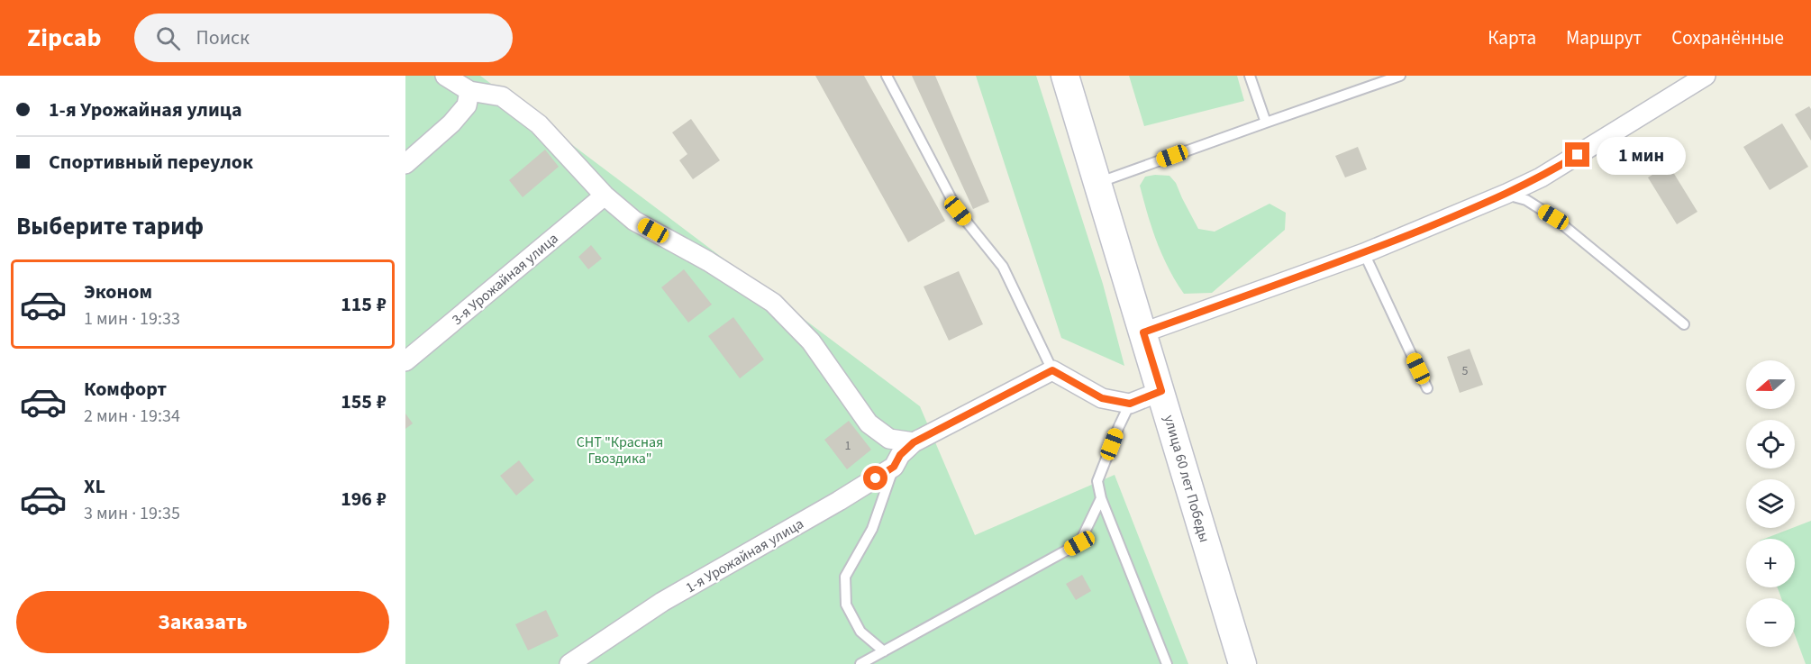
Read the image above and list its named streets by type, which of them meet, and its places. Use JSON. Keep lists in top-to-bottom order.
{
  "streets": {
    "street": ["3-я Урожайная улица", "улица 60 лет Победы", "1-я Урожайная улица"]
  },
  "parks": ["СНТ \"Красная Гвоздика\""],
  "house_numbers": ["5", "1"],
  "north": "left",
  "page": {
    "header": "Zipcab",
    "search": "Поиск",
    "nav": ["Карта", "Маршрут", "Сохранённые"],
    "banner": ["1-я Урожайная улица", "Спортивный переулок"],
    "bubble": "1 мин",
    "heading": "Выберите тариф",
    "list": [
      {
        "name": "Эконом",
        "note": "1 мин · 19:33",
        "value": "115 ₽"
      },
      {
        "name": "Комфорт",
        "note": "2 мин · 19:34",
        "value": "155 ₽"
      },
      {
        "name": "XL",
        "note": "3 мин · 19:35",
        "value": "196 ₽"
      }
    ],
    "map_buttons": ["+", "−"],
    "buttons": "Заказать"
  }
}
